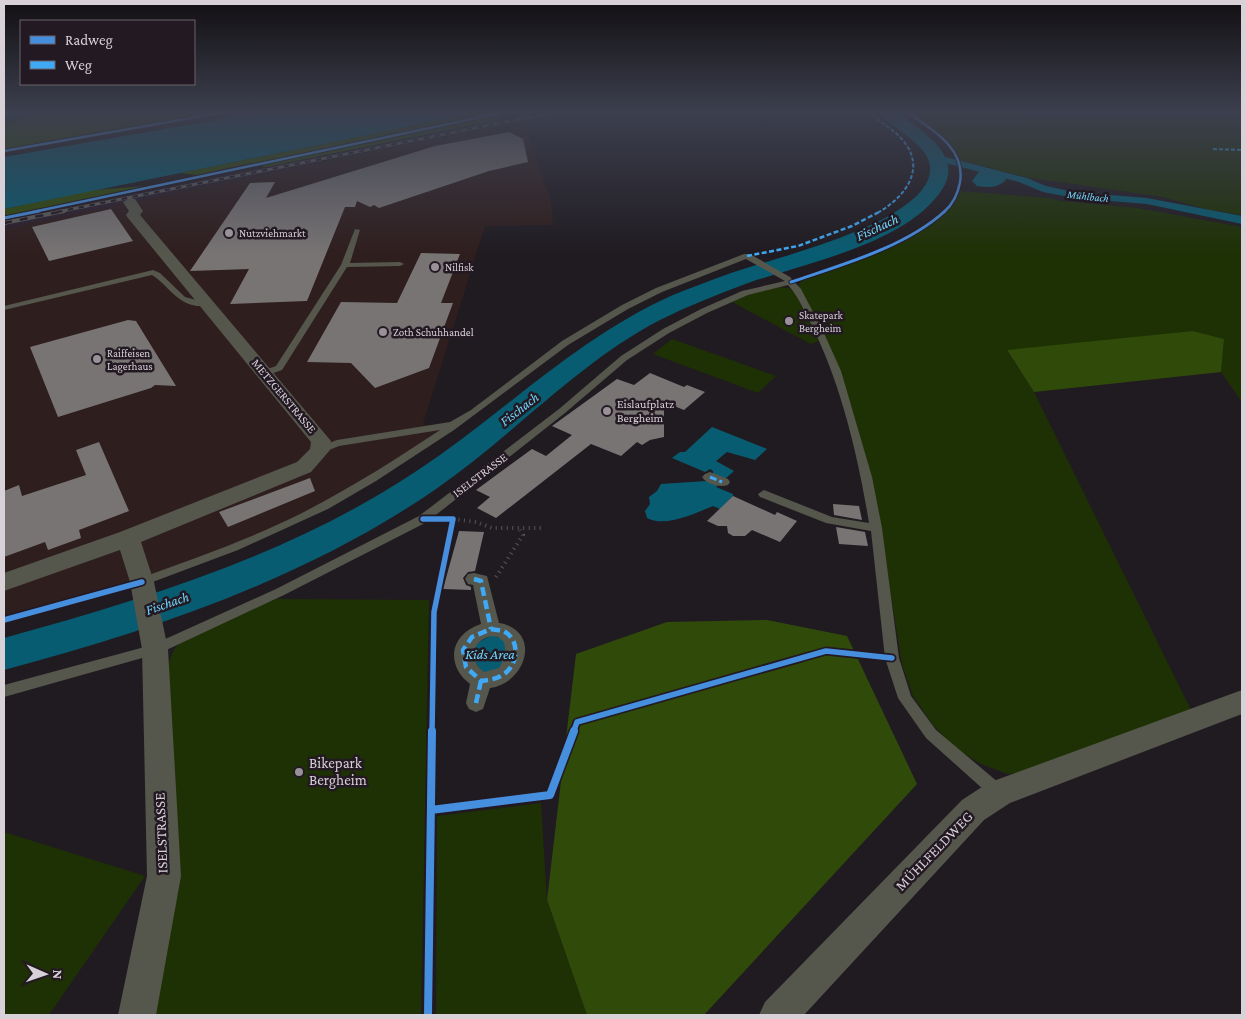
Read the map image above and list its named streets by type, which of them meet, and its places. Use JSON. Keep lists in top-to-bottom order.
{
  "streets": {
    "street": ["METZGERSTRASSE", "ISELSTRASSE", "MÜHLFELDWEG"]
  },
  "water": ["Mühlbach", "Fischach", "Kids Area"],
  "places": [
    "Nutzviehmarkt",
    "Nilfisk",
    "Skatepark Bergheim",
    "Zoth Schuhhandel",
    "Raiffeisen Lagerhaus",
    "Eislaufplatz Bergheim",
    "Bikepark Bergheim"
  ],
  "legend": ["Radweg", "Weg"],
  "north": "right"
}
